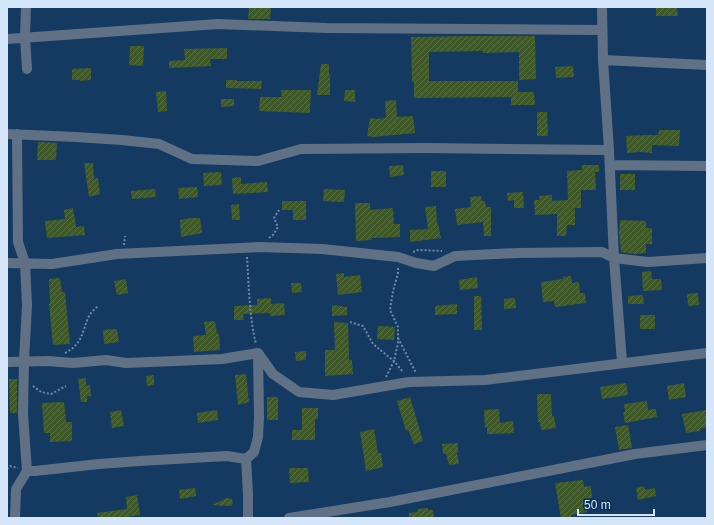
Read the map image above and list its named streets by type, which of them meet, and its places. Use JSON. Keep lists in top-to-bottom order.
{
  "scale_bar": "50 m"
}
